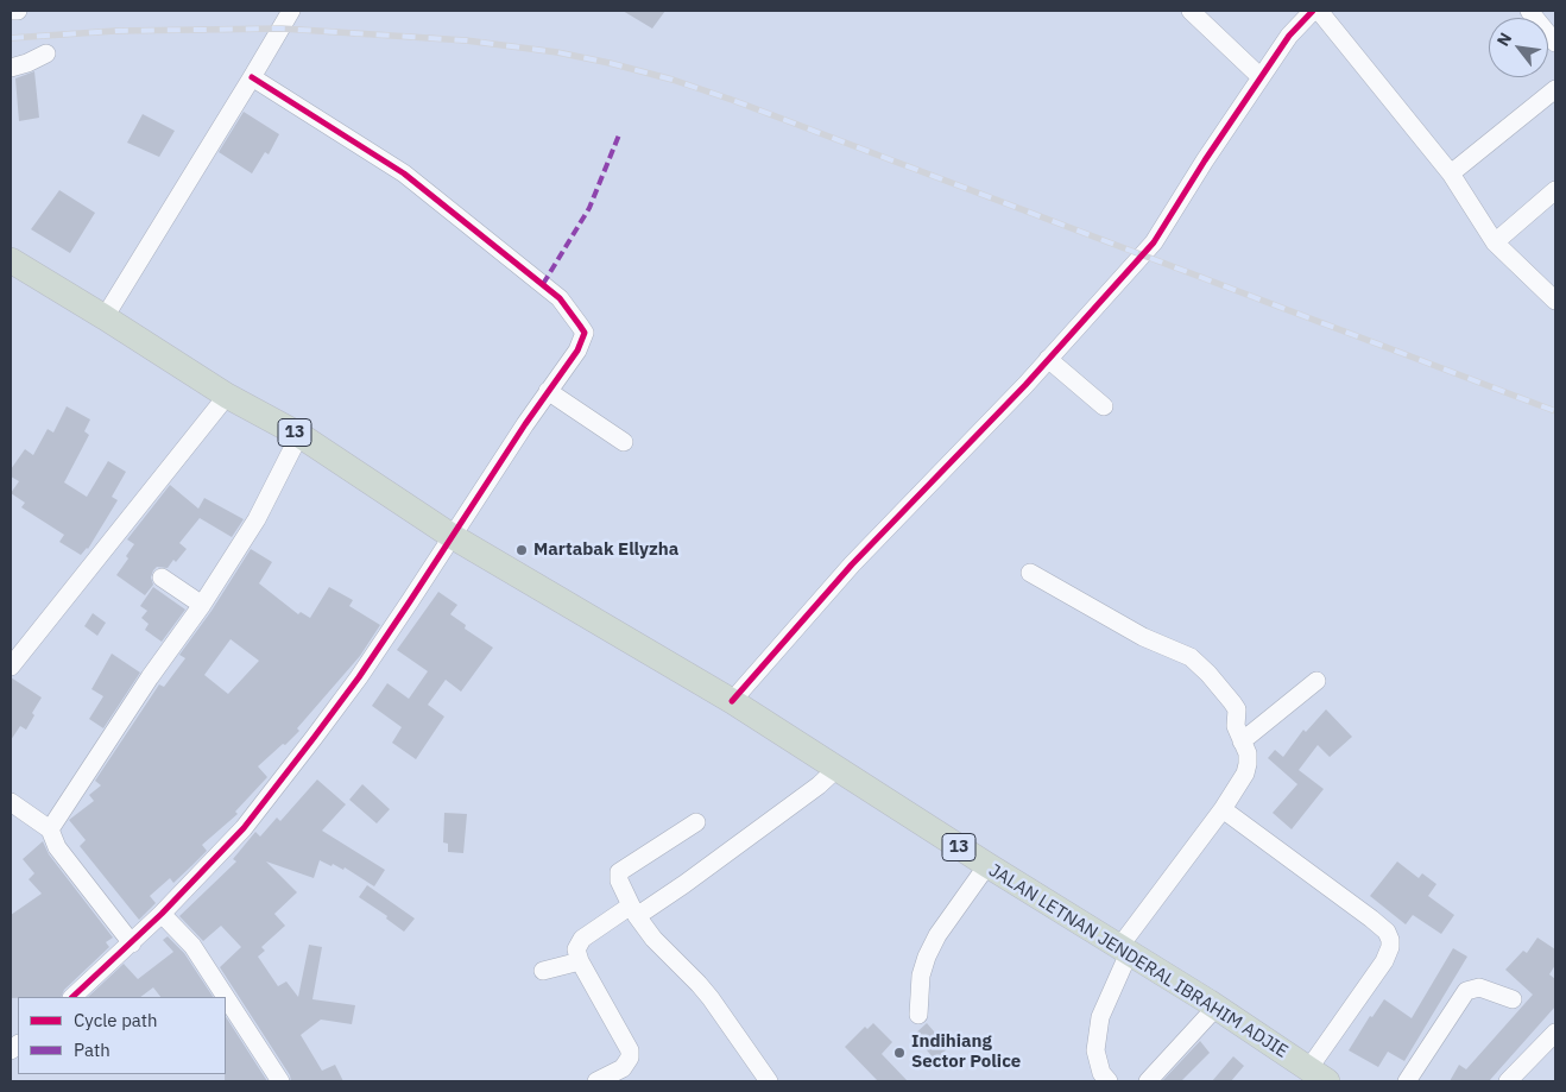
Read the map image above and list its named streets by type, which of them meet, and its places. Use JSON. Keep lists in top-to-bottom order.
{
  "streets": {
    "highway": ["13", "JALAN LETNAN JENDERAL IBRAHIM ADJIE"]
  },
  "places": ["Martabak Ellyzha", "Indihiang Sector Police"],
  "legend": ["Cycle path", "Path"],
  "north": "top left"
}
